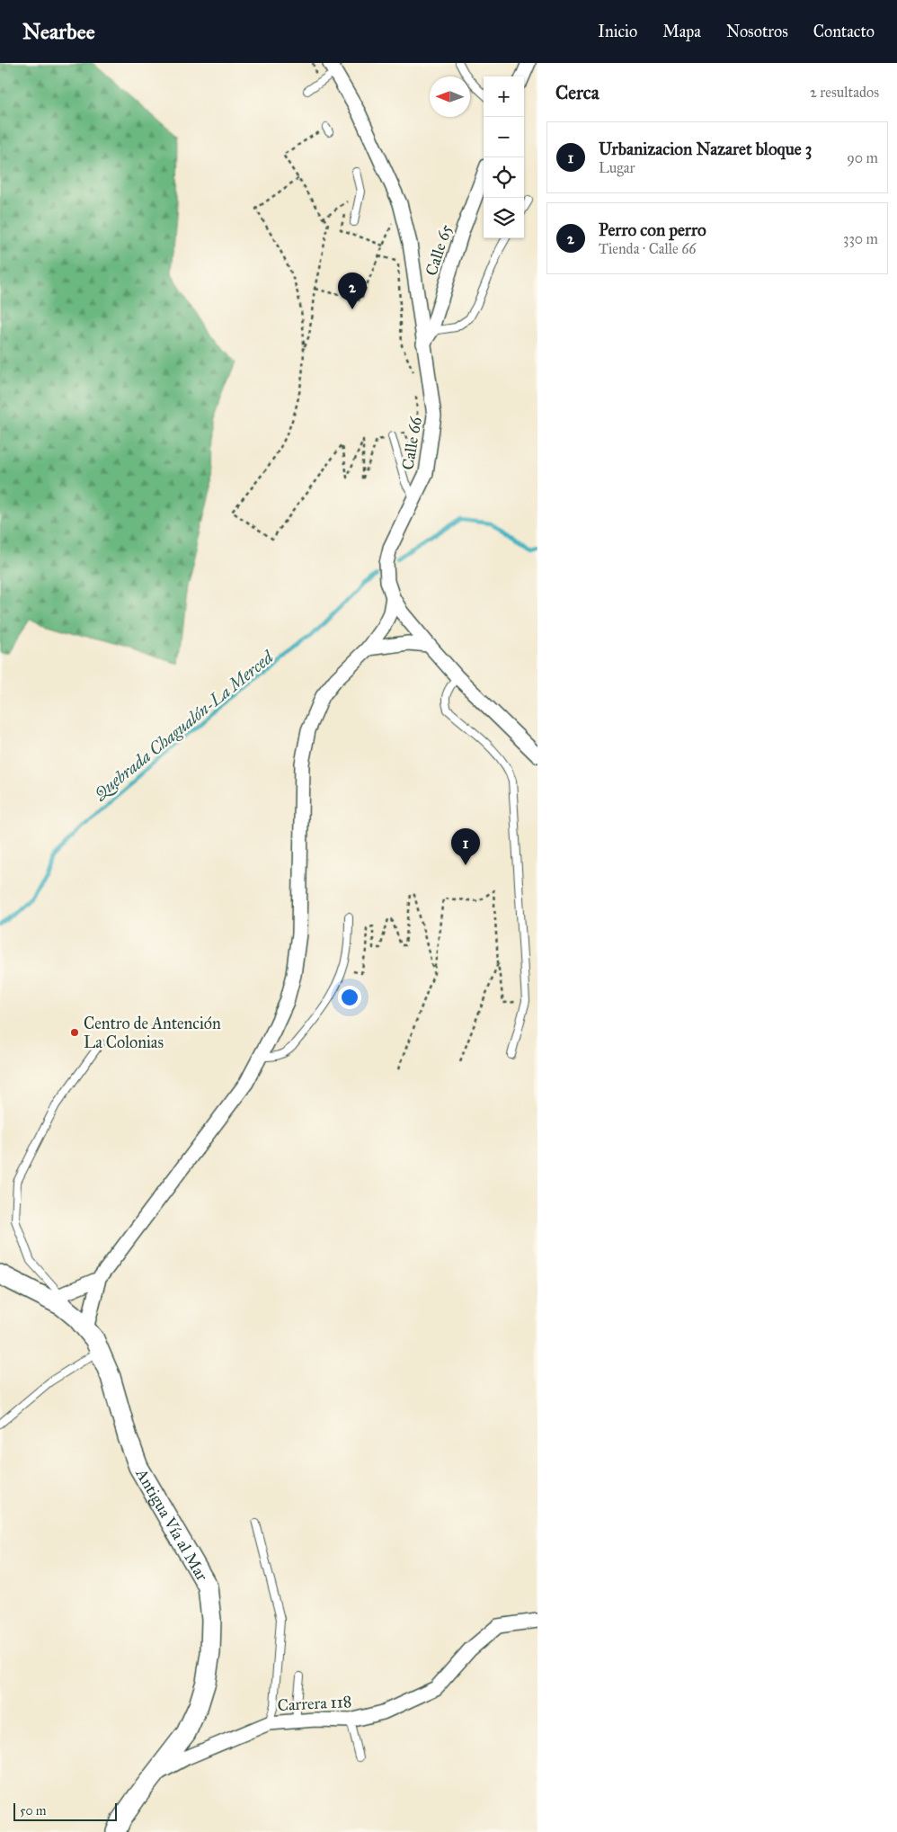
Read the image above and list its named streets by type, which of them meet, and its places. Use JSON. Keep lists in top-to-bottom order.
{
  "streets": {
    "main road": ["Antigua Vía al Mar"],
    "street": ["Calle 65", "Calle 66", "Carrera 118"]
  },
  "crossings": [
    ["Calle 65", "Calle 66"],
    ["Antigua Vía al Mar", "Carrera 118"]
  ],
  "water": ["Quebrada Chagualón-La Merced"],
  "places": ["Centro de Antención La Colonias"],
  "scale_bar": "50 m",
  "north": "left",
  "page": {
    "header": "Nearbee",
    "nav": [
      "Inicio",
      "Mapa",
      "Nosotros",
      "Contacto"
    ],
    "heading": ["Cerca", "2 resultados"],
    "map_buttons": ["+", "−"],
    "list": [
      {
        "mark": "1",
        "name": "Urbanizacion Nazaret bloque 3",
        "note": "Lugar",
        "value": "90 m"
      },
      {
        "mark": "2",
        "name": "Perro con perro",
        "note": "Tienda · Calle 66",
        "value": "330 m"
      }
    ],
    "pins": ["2", "1"],
    "scale": "50 m"
  }
}
